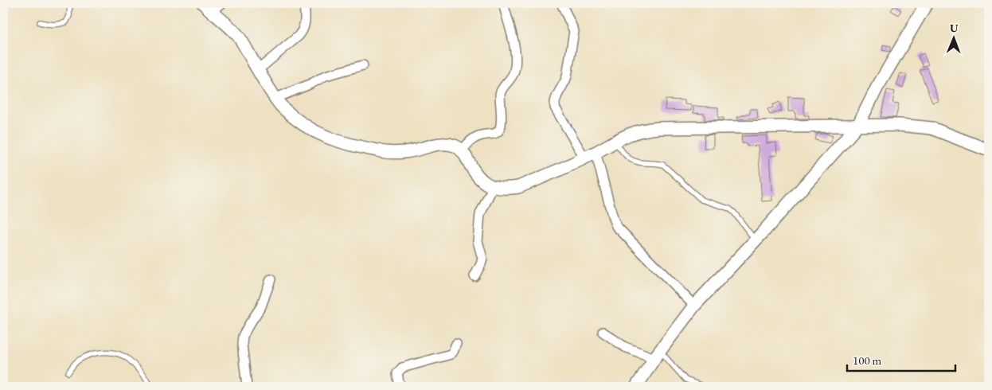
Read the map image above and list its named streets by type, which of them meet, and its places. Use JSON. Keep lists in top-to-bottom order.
{
  "scale_bar": "100 m",
  "north": "top"
}
